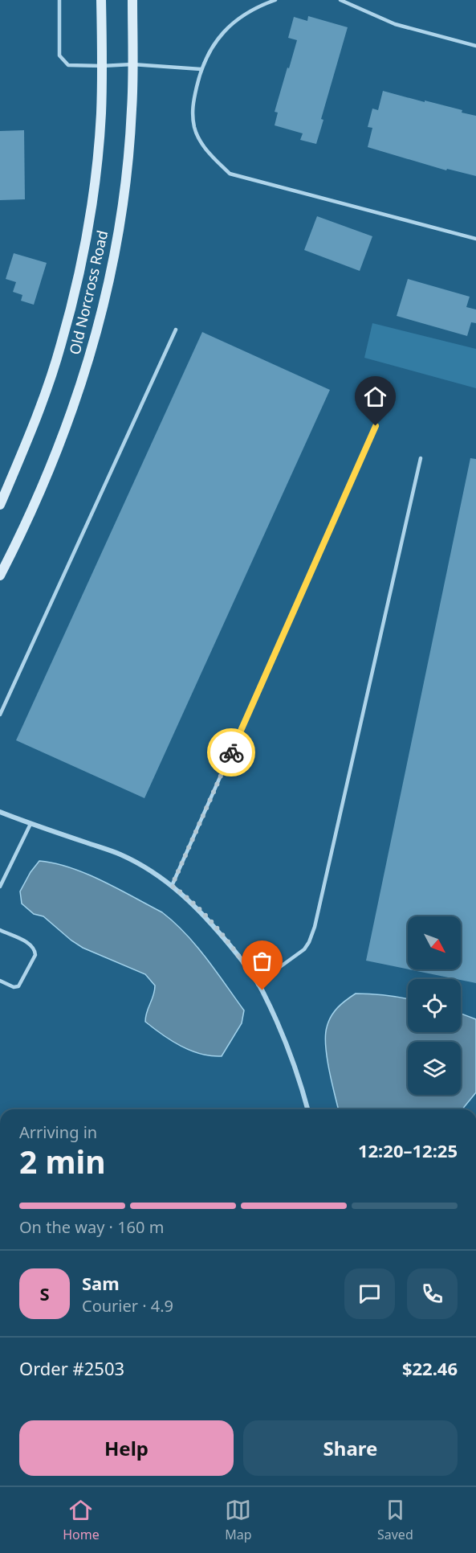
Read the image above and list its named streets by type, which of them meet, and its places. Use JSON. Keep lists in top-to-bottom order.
{
  "streets": {
    "main road": ["Old Norcross Road"]
  },
  "north": "bottom right",
  "page": {
    "heading": ["2 min", "Arriving in", "12:20–12:25"],
    "panel": [
      "Sam",
      "Courier · 4.9",
      "Order #2503",
      "$22.46"
    ],
    "bar": "On the way · 160 m",
    "round": "S",
    "buttons": ["Help", "Share"],
    "tabs": ["Home", "Map", "Saved"]
  }
}
